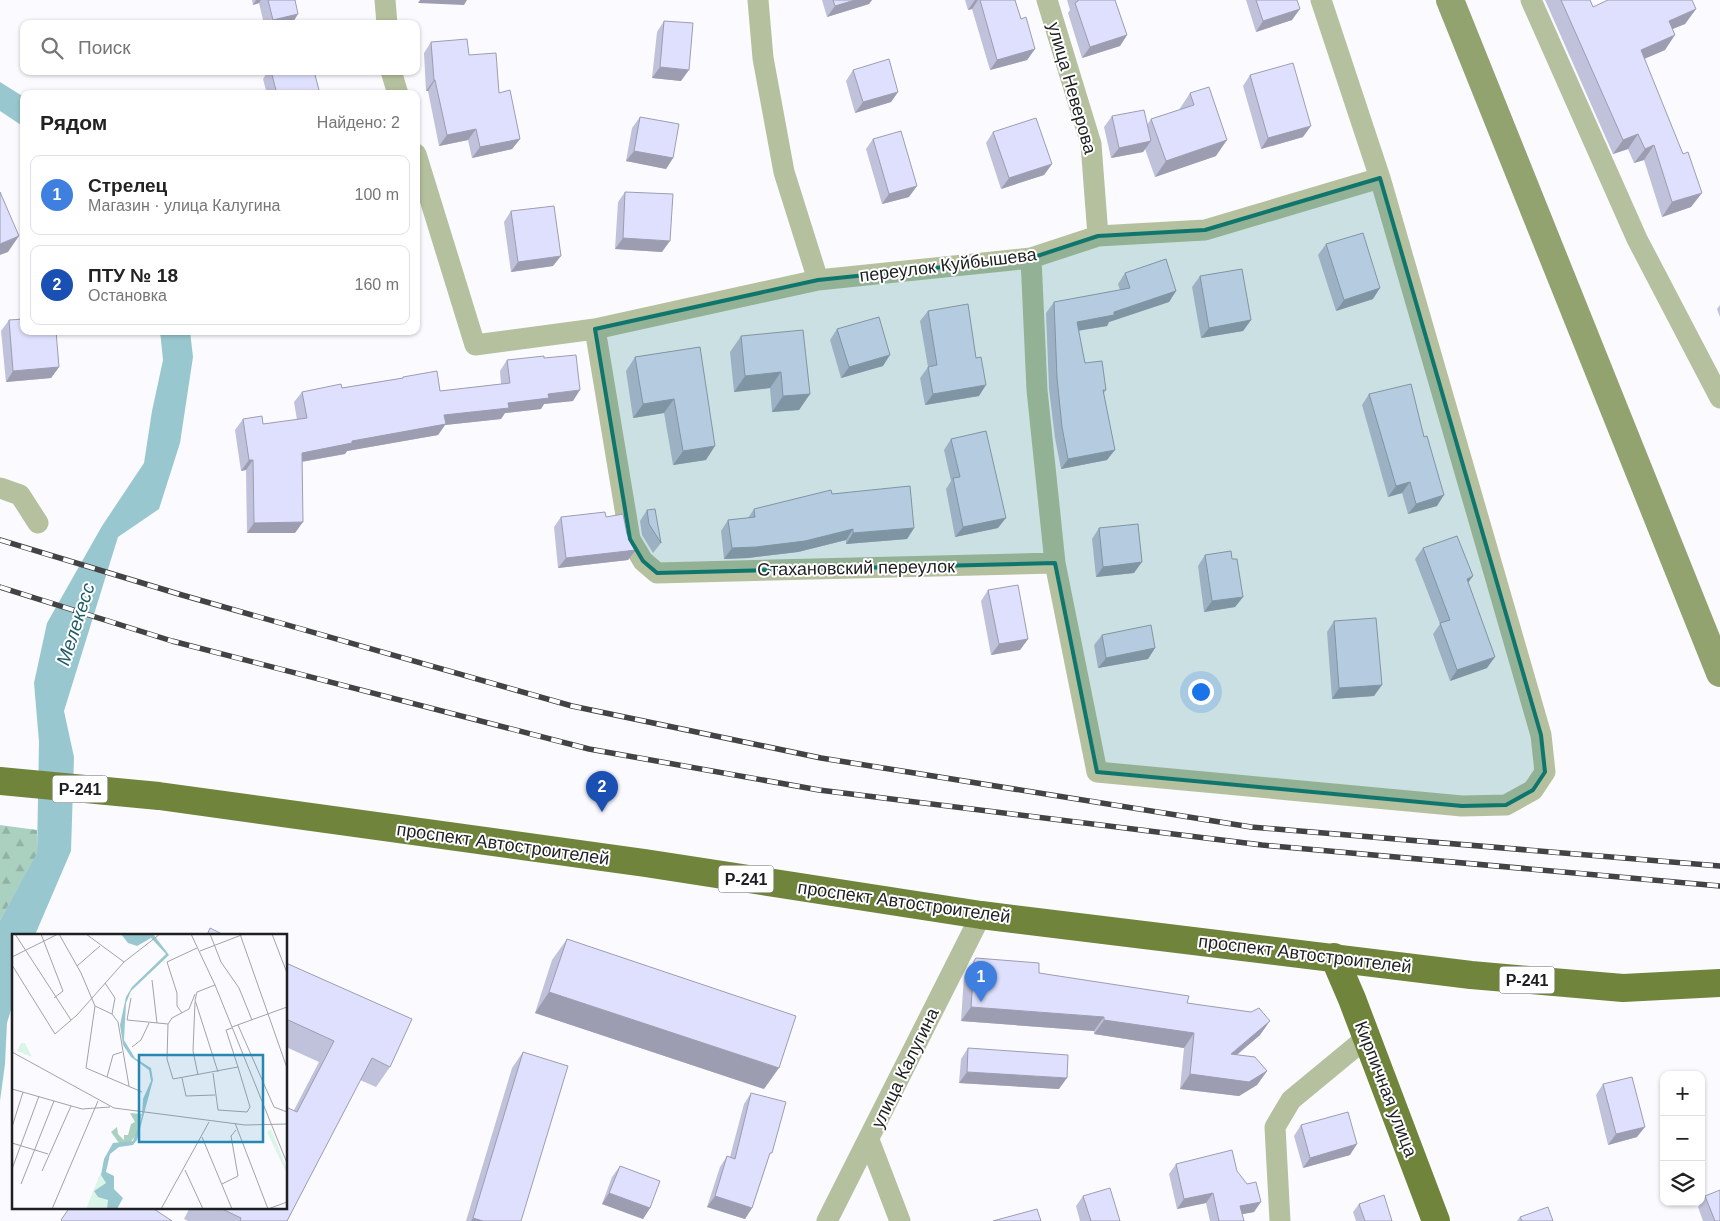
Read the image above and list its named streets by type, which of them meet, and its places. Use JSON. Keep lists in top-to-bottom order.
{
  "streets": {
    "highway": ["Р-241", "проспект Автостроителей", "Кирпичная улица"],
    "street": [
      "улица Неверова",
      "переулок Куйбышева",
      "Стахановский переулок",
      "улица Калугина"
    ]
  },
  "crossings": [
    ["улица Неверова", "переулок Куйбышева"],
    ["переулок Куйбышева", "Стахановский переулок"],
    ["проспект Автостроителей", "улица Калугина"],
    ["проспект Автостроителей", "Кирпичная улица"]
  ],
  "water": ["Мелекесс"],
  "page": {
    "search": "Поиск",
    "heading": ["Рядом", "Найдено: 2"],
    "list": [
      {
        "mark": "1",
        "name": "Стрелец",
        "note": "Магазин · улица Калугина",
        "value": "100 m"
      },
      {
        "mark": "2",
        "name": "ПТУ № 18",
        "note": "Остановка",
        "value": "160 m"
      }
    ],
    "pins": ["2", "1"],
    "map_buttons": ["+", "−"]
  }
}
